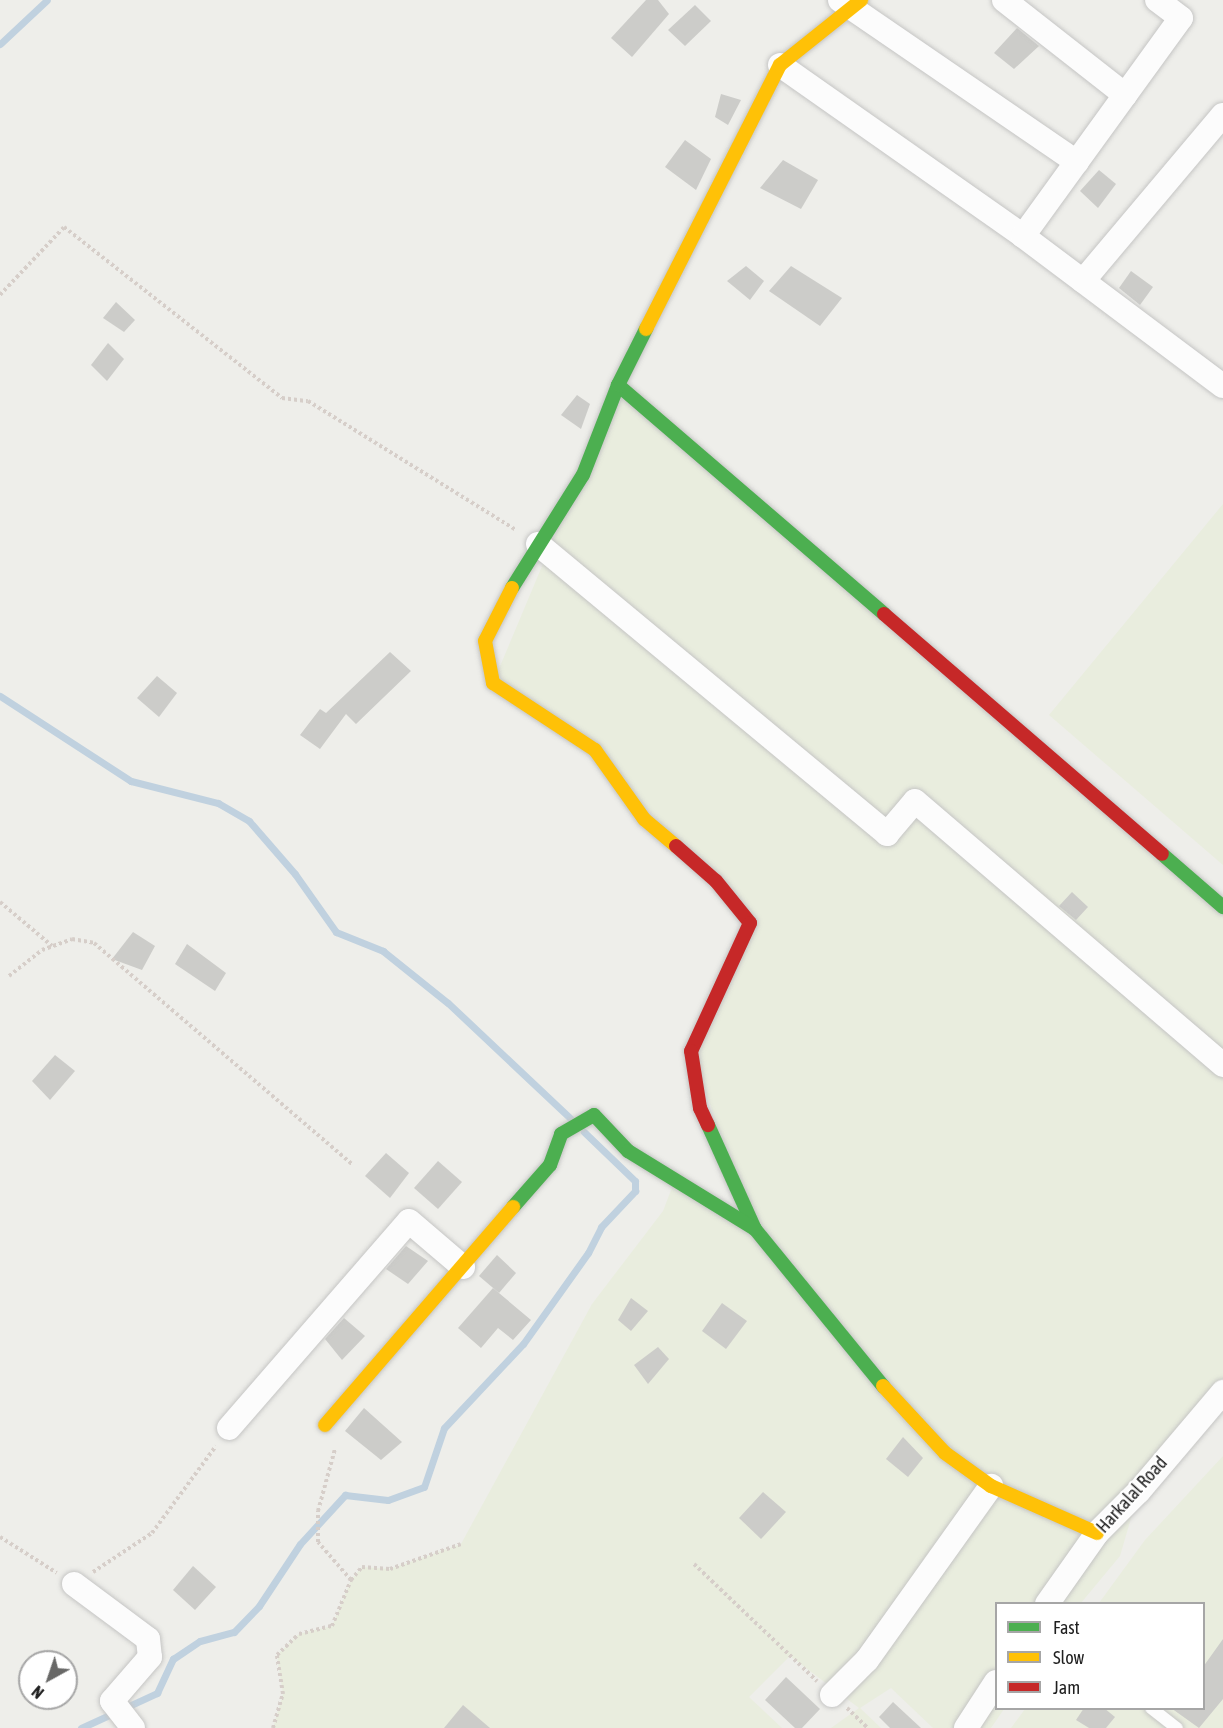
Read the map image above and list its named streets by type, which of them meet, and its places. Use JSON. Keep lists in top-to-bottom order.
{
  "streets": {
    "street": ["Harkalal Road"]
  },
  "legend": ["Fast", "Slow", "Jam"],
  "north": "bottom left"
}
